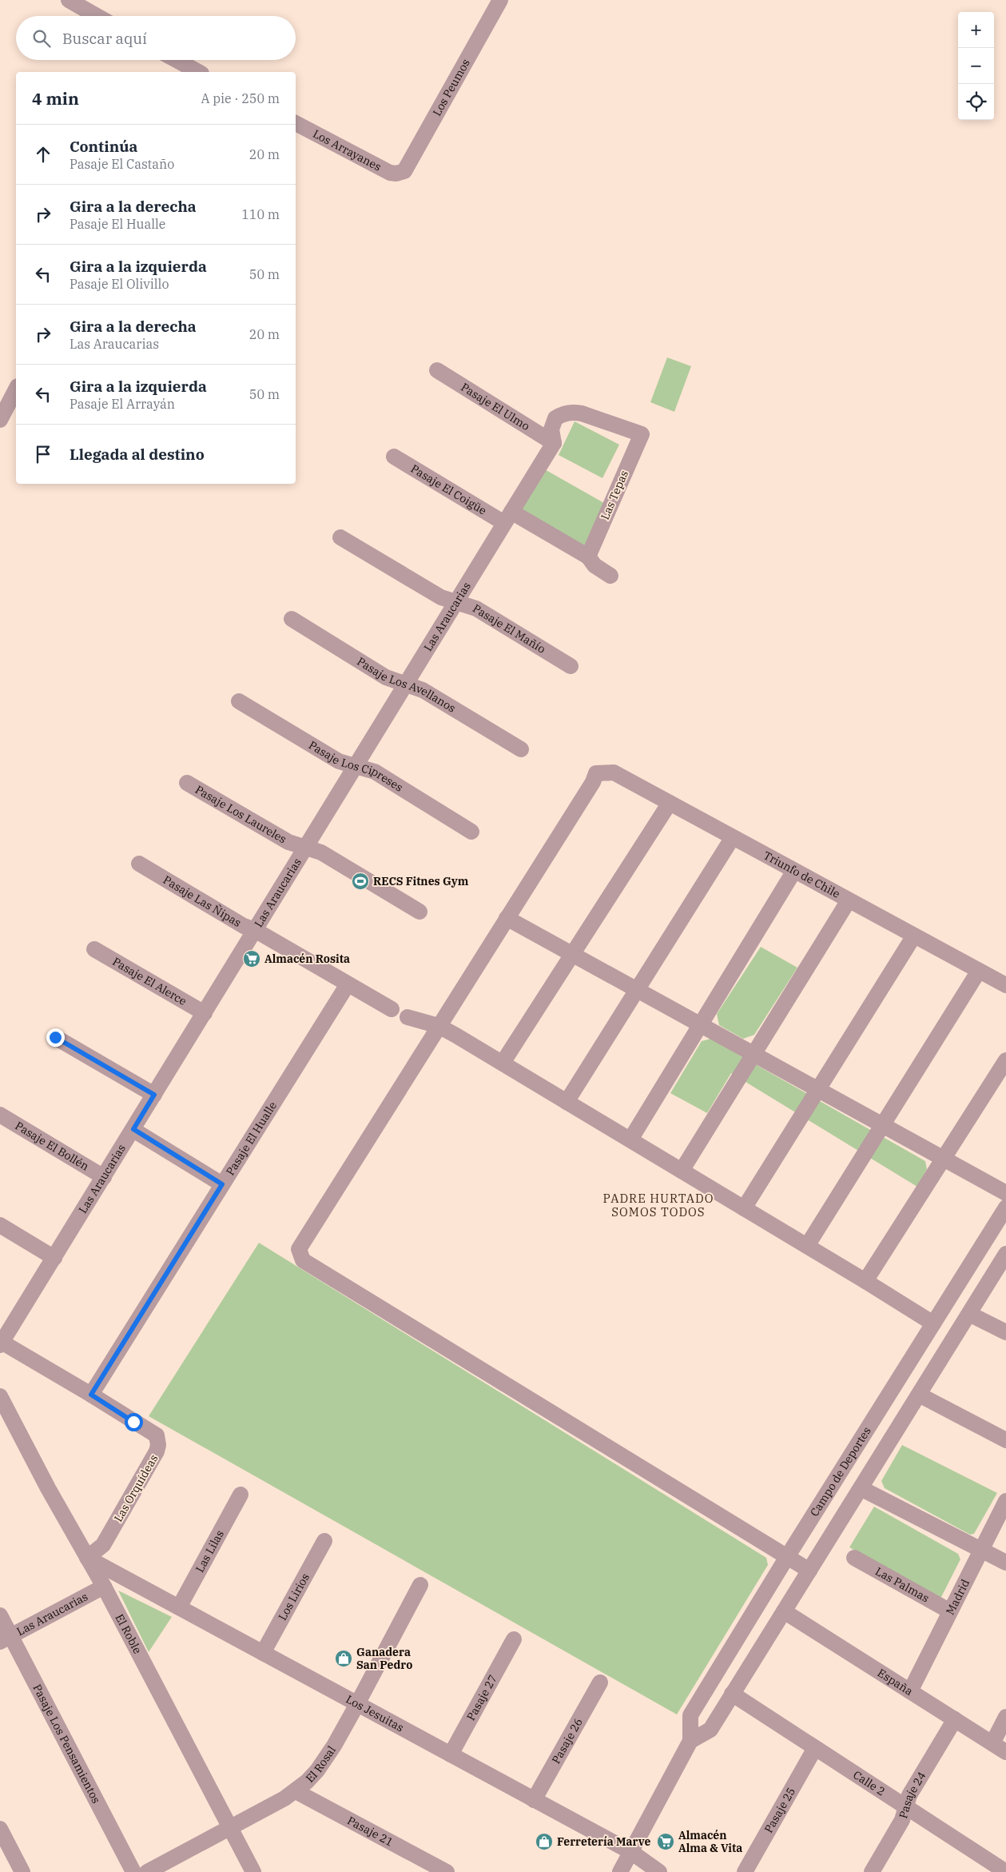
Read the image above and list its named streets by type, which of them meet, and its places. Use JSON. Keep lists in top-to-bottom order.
{
  "streets": {
    "street": [
      "Los Peumos",
      "Los Arrayanes",
      "Pasaje El Ulmo",
      "Pasaje El Coigüe",
      "Las Tepas",
      "Las Araucarias",
      "Pasaje El Mañío",
      "Pasaje Los Avellanos",
      "Pasaje Los Cipreses",
      "Pasaje Los Laureles",
      "Triunfo de Chile",
      "Pasaje Las Ñipas",
      "Pasaje El Alerce",
      "Pasaje El Hualle",
      "Pasaje El Bollén",
      "Campo de Deportes",
      "Las Orquídeas",
      "Las Lilas",
      "Las Palmas",
      "Madrid",
      "Los Lirios",
      "El Roble",
      "España",
      "Pasaje 27",
      "Los Jesuitas",
      "Pasaje 26",
      "Pasaje Los Pensamientos",
      "El Rosal",
      "Calle 2",
      "Pasaje 24",
      "Pasaje 25",
      "Pasaje 21"
    ]
  },
  "crossings": [
    ["Los Peumos", "Los Arrayanes"],
    ["Pasaje El Ulmo", "Las Tepas"],
    ["Pasaje El Ulmo", "Las Araucarias"],
    ["Pasaje El Coigüe", "Las Tepas"],
    ["Pasaje El Coigüe", "Las Araucarias"],
    ["Las Tepas", "Las Araucarias"],
    ["Las Araucarias", "Pasaje El Mañío"],
    ["Las Araucarias", "Pasaje Los Avellanos"],
    ["Las Araucarias", "Pasaje Los Cipreses"],
    ["Las Araucarias", "Pasaje Los Laureles"],
    ["Las Araucarias", "Pasaje Las Ñipas"],
    ["Las Araucarias", "Pasaje El Alerce"],
    ["Las Araucarias", "Pasaje El Bollén"],
    ["Las Araucarias", "El Roble"],
    ["Las Araucarias", "Pasaje Los Pensamientos"],
    ["Pasaje Las Ñipas", "Pasaje El Hualle"],
    ["Pasaje El Hualle", "Las Orquídeas"],
    ["Campo de Deportes", "Los Jesuitas"],
    ["Las Orquídeas", "El Roble"],
    ["Las Orquídeas", "Los Jesuitas"],
    ["Las Lilas", "Los Jesuitas"],
    ["Las Palmas", "Madrid"],
    ["Madrid", "España"],
    ["Los Lirios", "Los Jesuitas"],
    ["El Roble", "Los Jesuitas"],
    ["El Roble", "El Rosal"],
    ["España", "Pasaje 24"],
    ["Pasaje 27", "Los Jesuitas"],
    ["Los Jesuitas", "Pasaje 26"],
    ["Los Jesuitas", "El Rosal"],
    ["El Rosal", "Pasaje 21"],
    ["Calle 2", "Pasaje 24"],
    ["Calle 2", "Pasaje 25"]
  ],
  "districts": ["PADRE HURTADO SOMOS TODOS"],
  "places": {
    "sports": ["RECS Fitnes Gym"],
    "supermarket": ["Almacén Rosita", "Almacén Alma & Vita"],
    "shop": ["Ganadera San Pedro", "Ferretería Marve"]
  },
  "page": {
    "map_buttons": ["+", "−"],
    "search": "Buscar aquí",
    "heading": ["4 min", "A pie · 250 m"],
    "list": [
      ["Continúa", "Pasaje El Castaño", "20 m"],
      ["Gira a la derecha", "Pasaje El Hualle", "110 m"],
      ["Gira a la izquierda", "Pasaje El Olivillo", "50 m"],
      ["Gira a la derecha", "Las Araucarias", "20 m"],
      ["Gira a la izquierda", "Pasaje El Arrayán", "50 m"],
      "Llegada al destino"
    ]
  }
}
